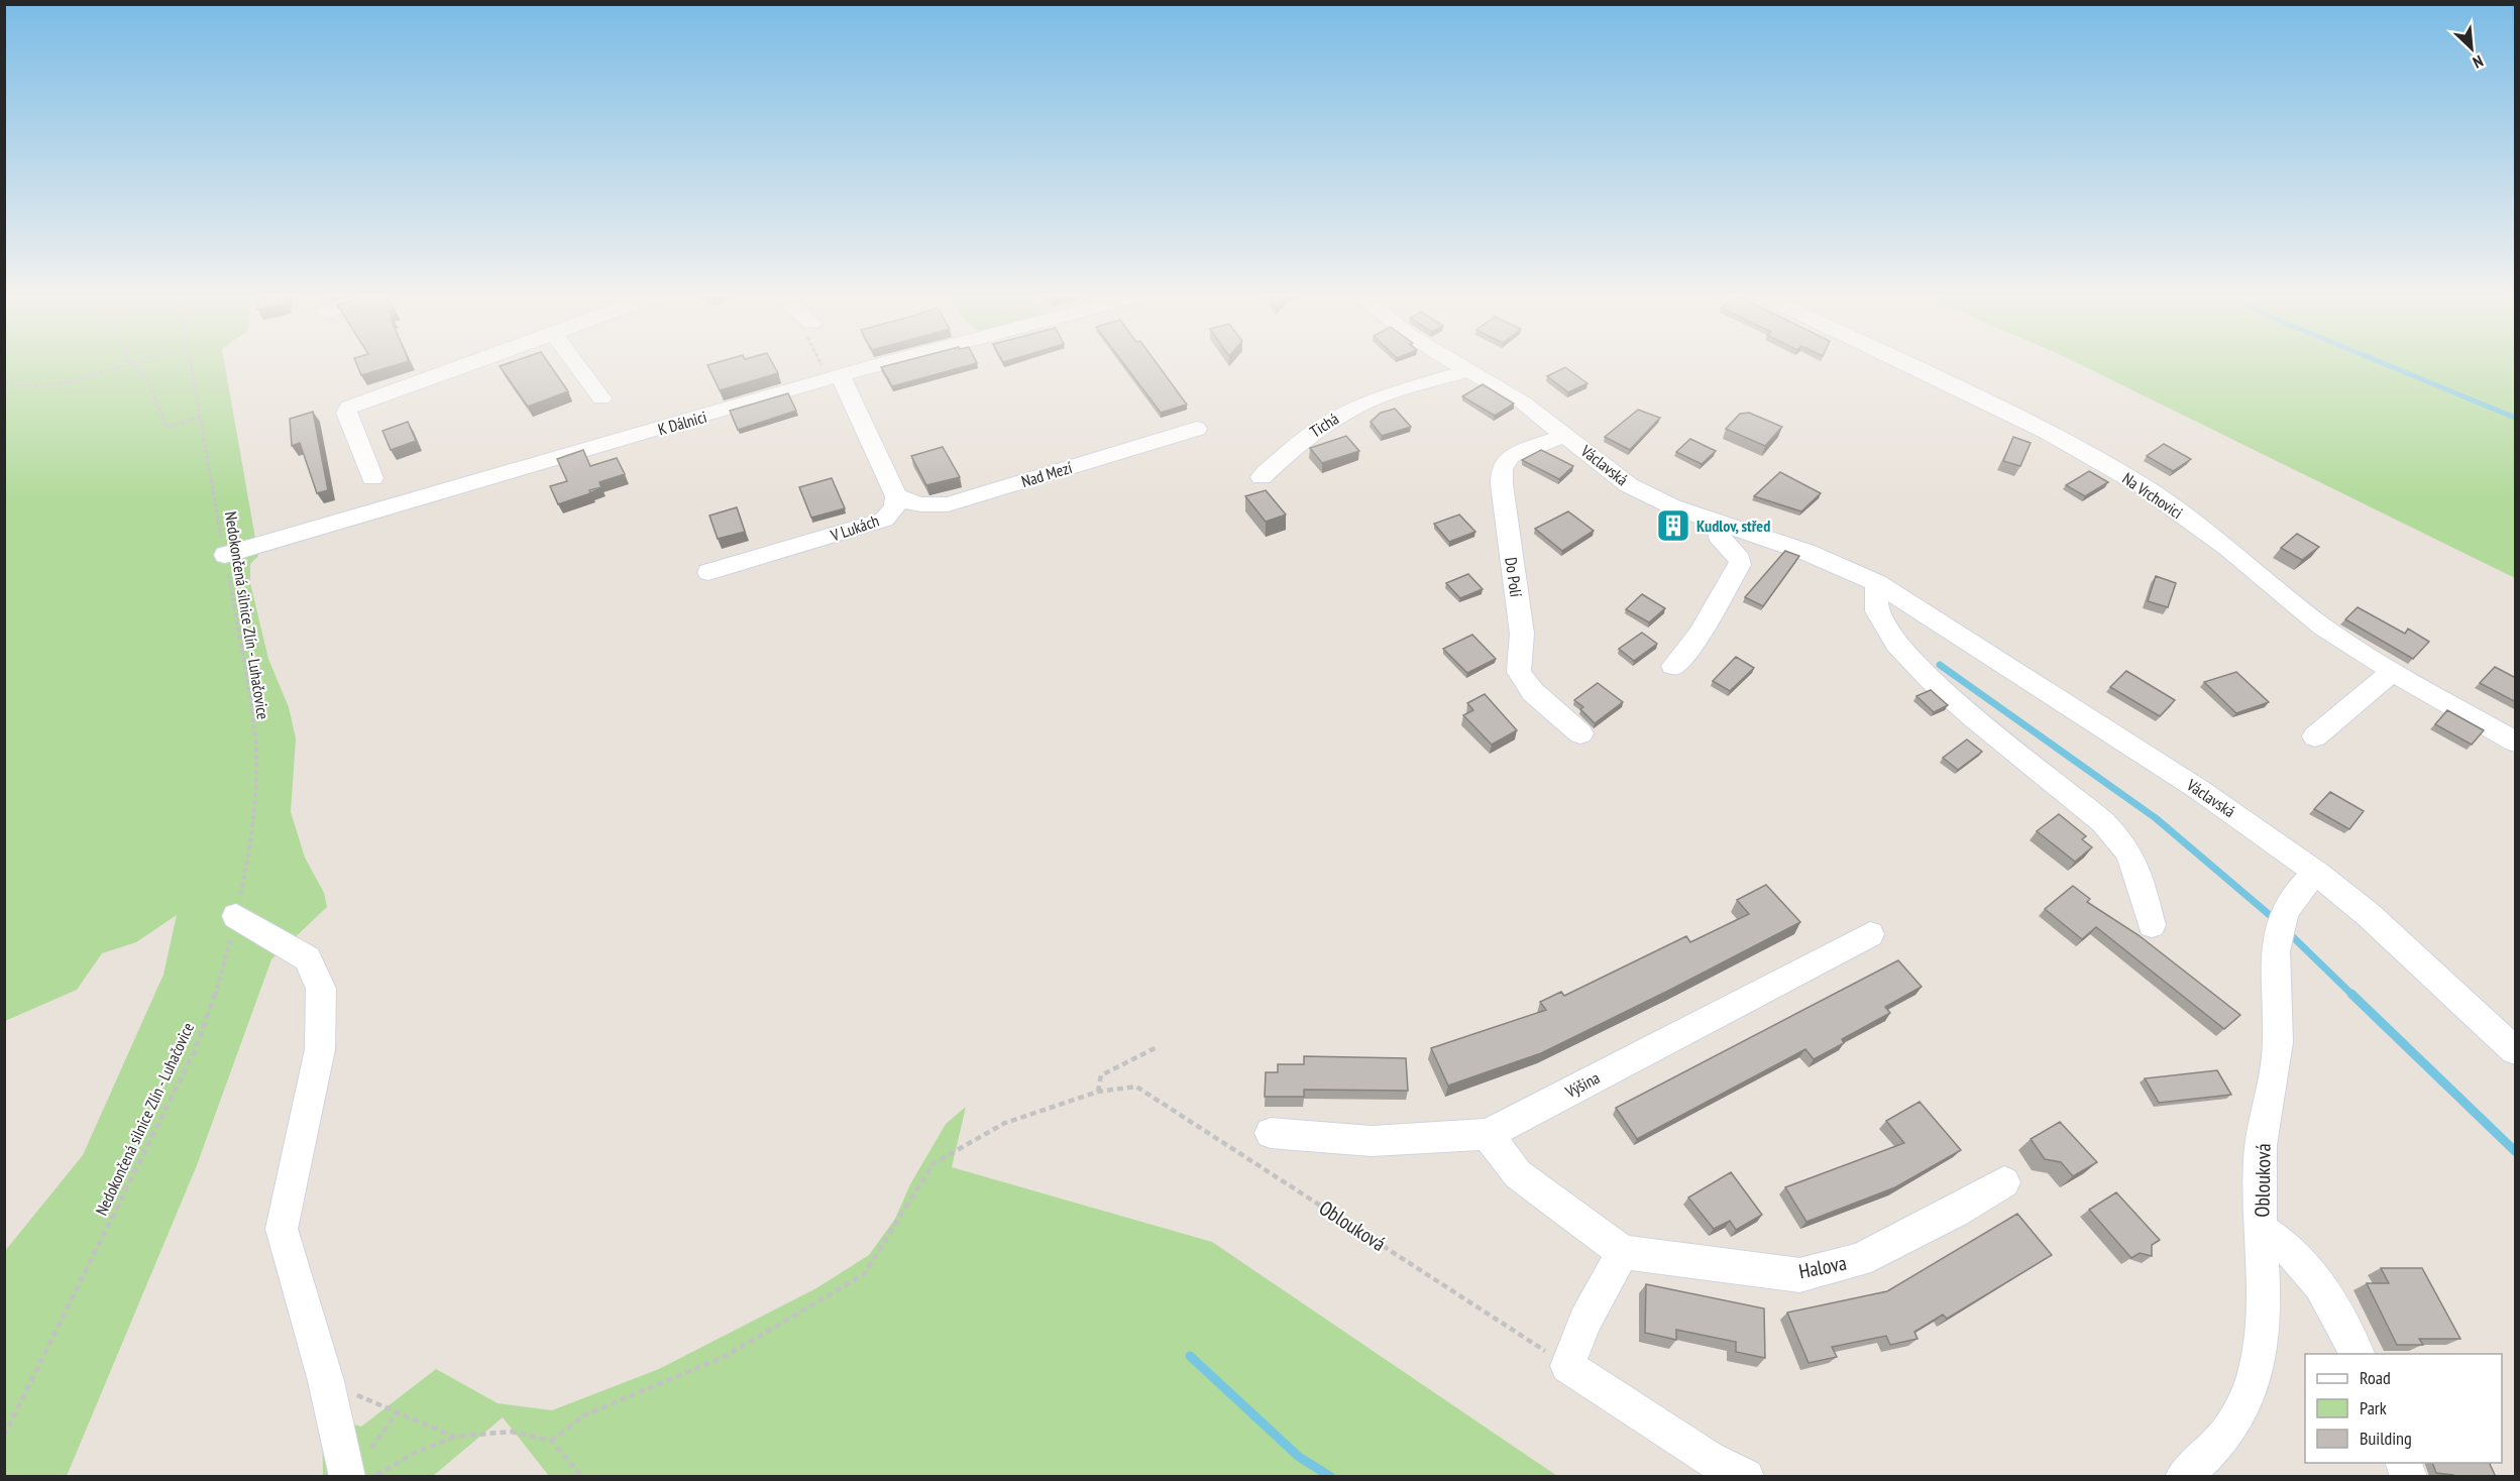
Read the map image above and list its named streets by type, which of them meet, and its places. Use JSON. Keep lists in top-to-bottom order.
{
  "streets": {
    "street": [
      "K Dálnici",
      "Tichá",
      "Václavská",
      "Nad Mezí",
      "Na Vrchovici",
      "V Lukách",
      "Do Polí",
      "Výšina",
      "Oblouková",
      "Halova"
    ],
    "path": ["Nedokončená silnice Zlín - Luhačovice"]
  },
  "crossings": [
    ["K Dálnici", "V Lukách"],
    ["K Dálnici", "Nedokončená silnice Zlín - Luhačovice"],
    ["Tichá", "Václavská"],
    ["Václavská", "Do Polí"],
    ["Václavská", "Oblouková"],
    ["Nad Mezí", "V Lukách"]
  ],
  "places": {
    "building": ["Kudlov, střed"]
  },
  "legend": ["Road", "Park", "Building"],
  "north": "bottom right"
}
